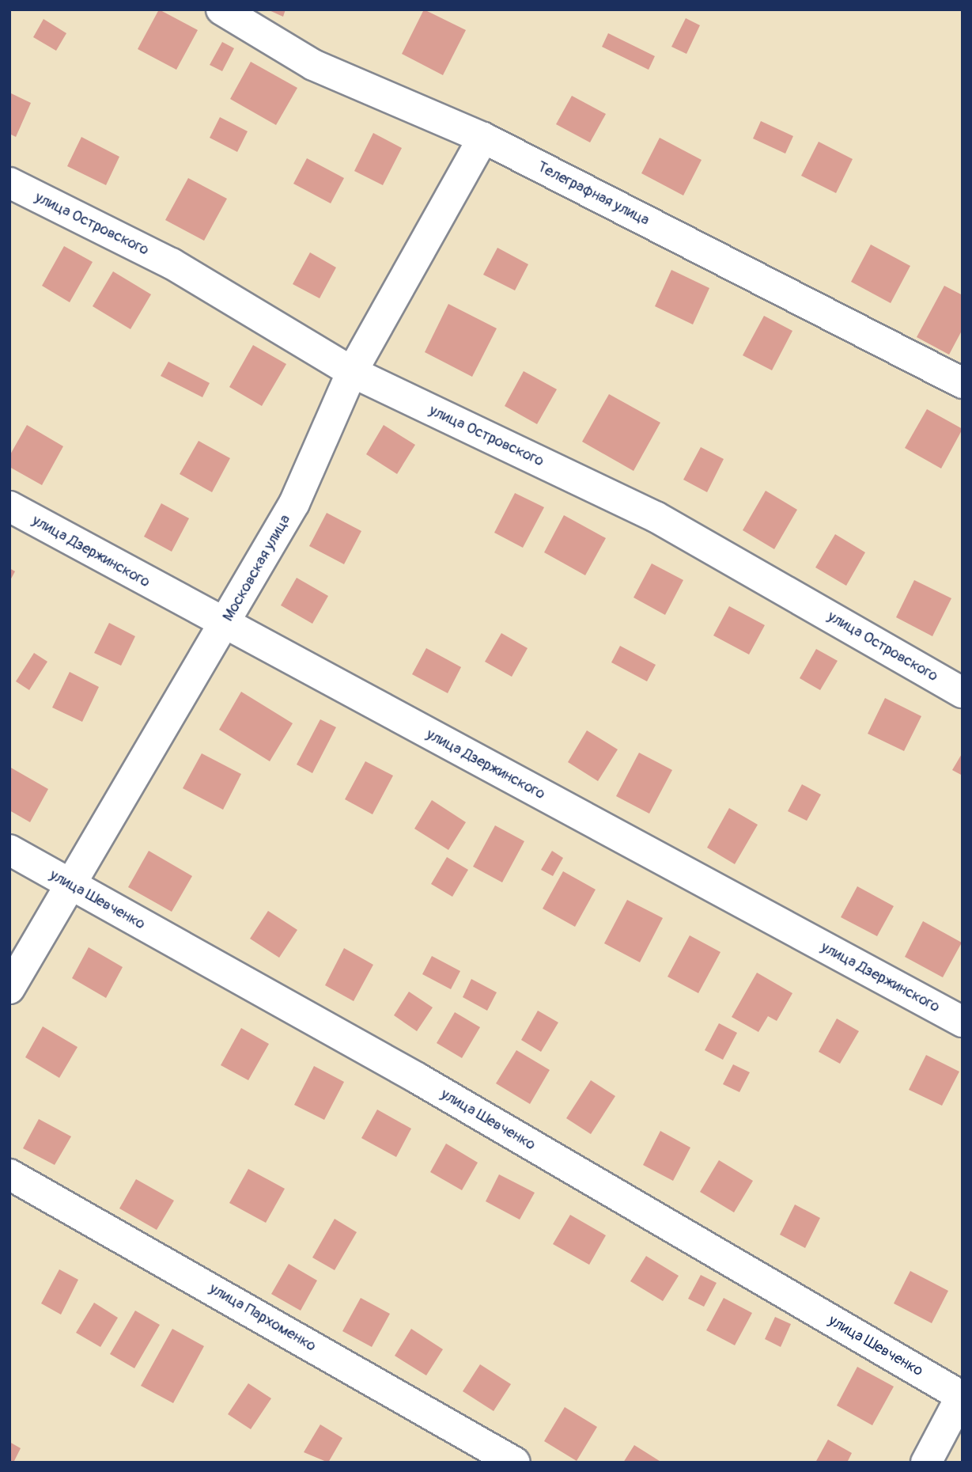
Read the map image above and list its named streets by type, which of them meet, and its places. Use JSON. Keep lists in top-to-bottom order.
{
  "streets": {
    "street": [
      "Телеграфная улица",
      "улица Островского",
      "улица Дзержинского",
      "Московская улица",
      "улица Шевченко",
      "улица Пархоменко"
    ]
  },
  "crossings": [
    ["Телеграфная улица", "Московская улица"],
    ["улица Островского", "Московская улица"],
    ["улица Дзержинского", "Московская улица"],
    ["Московская улица", "улица Шевченко"]
  ]
}
